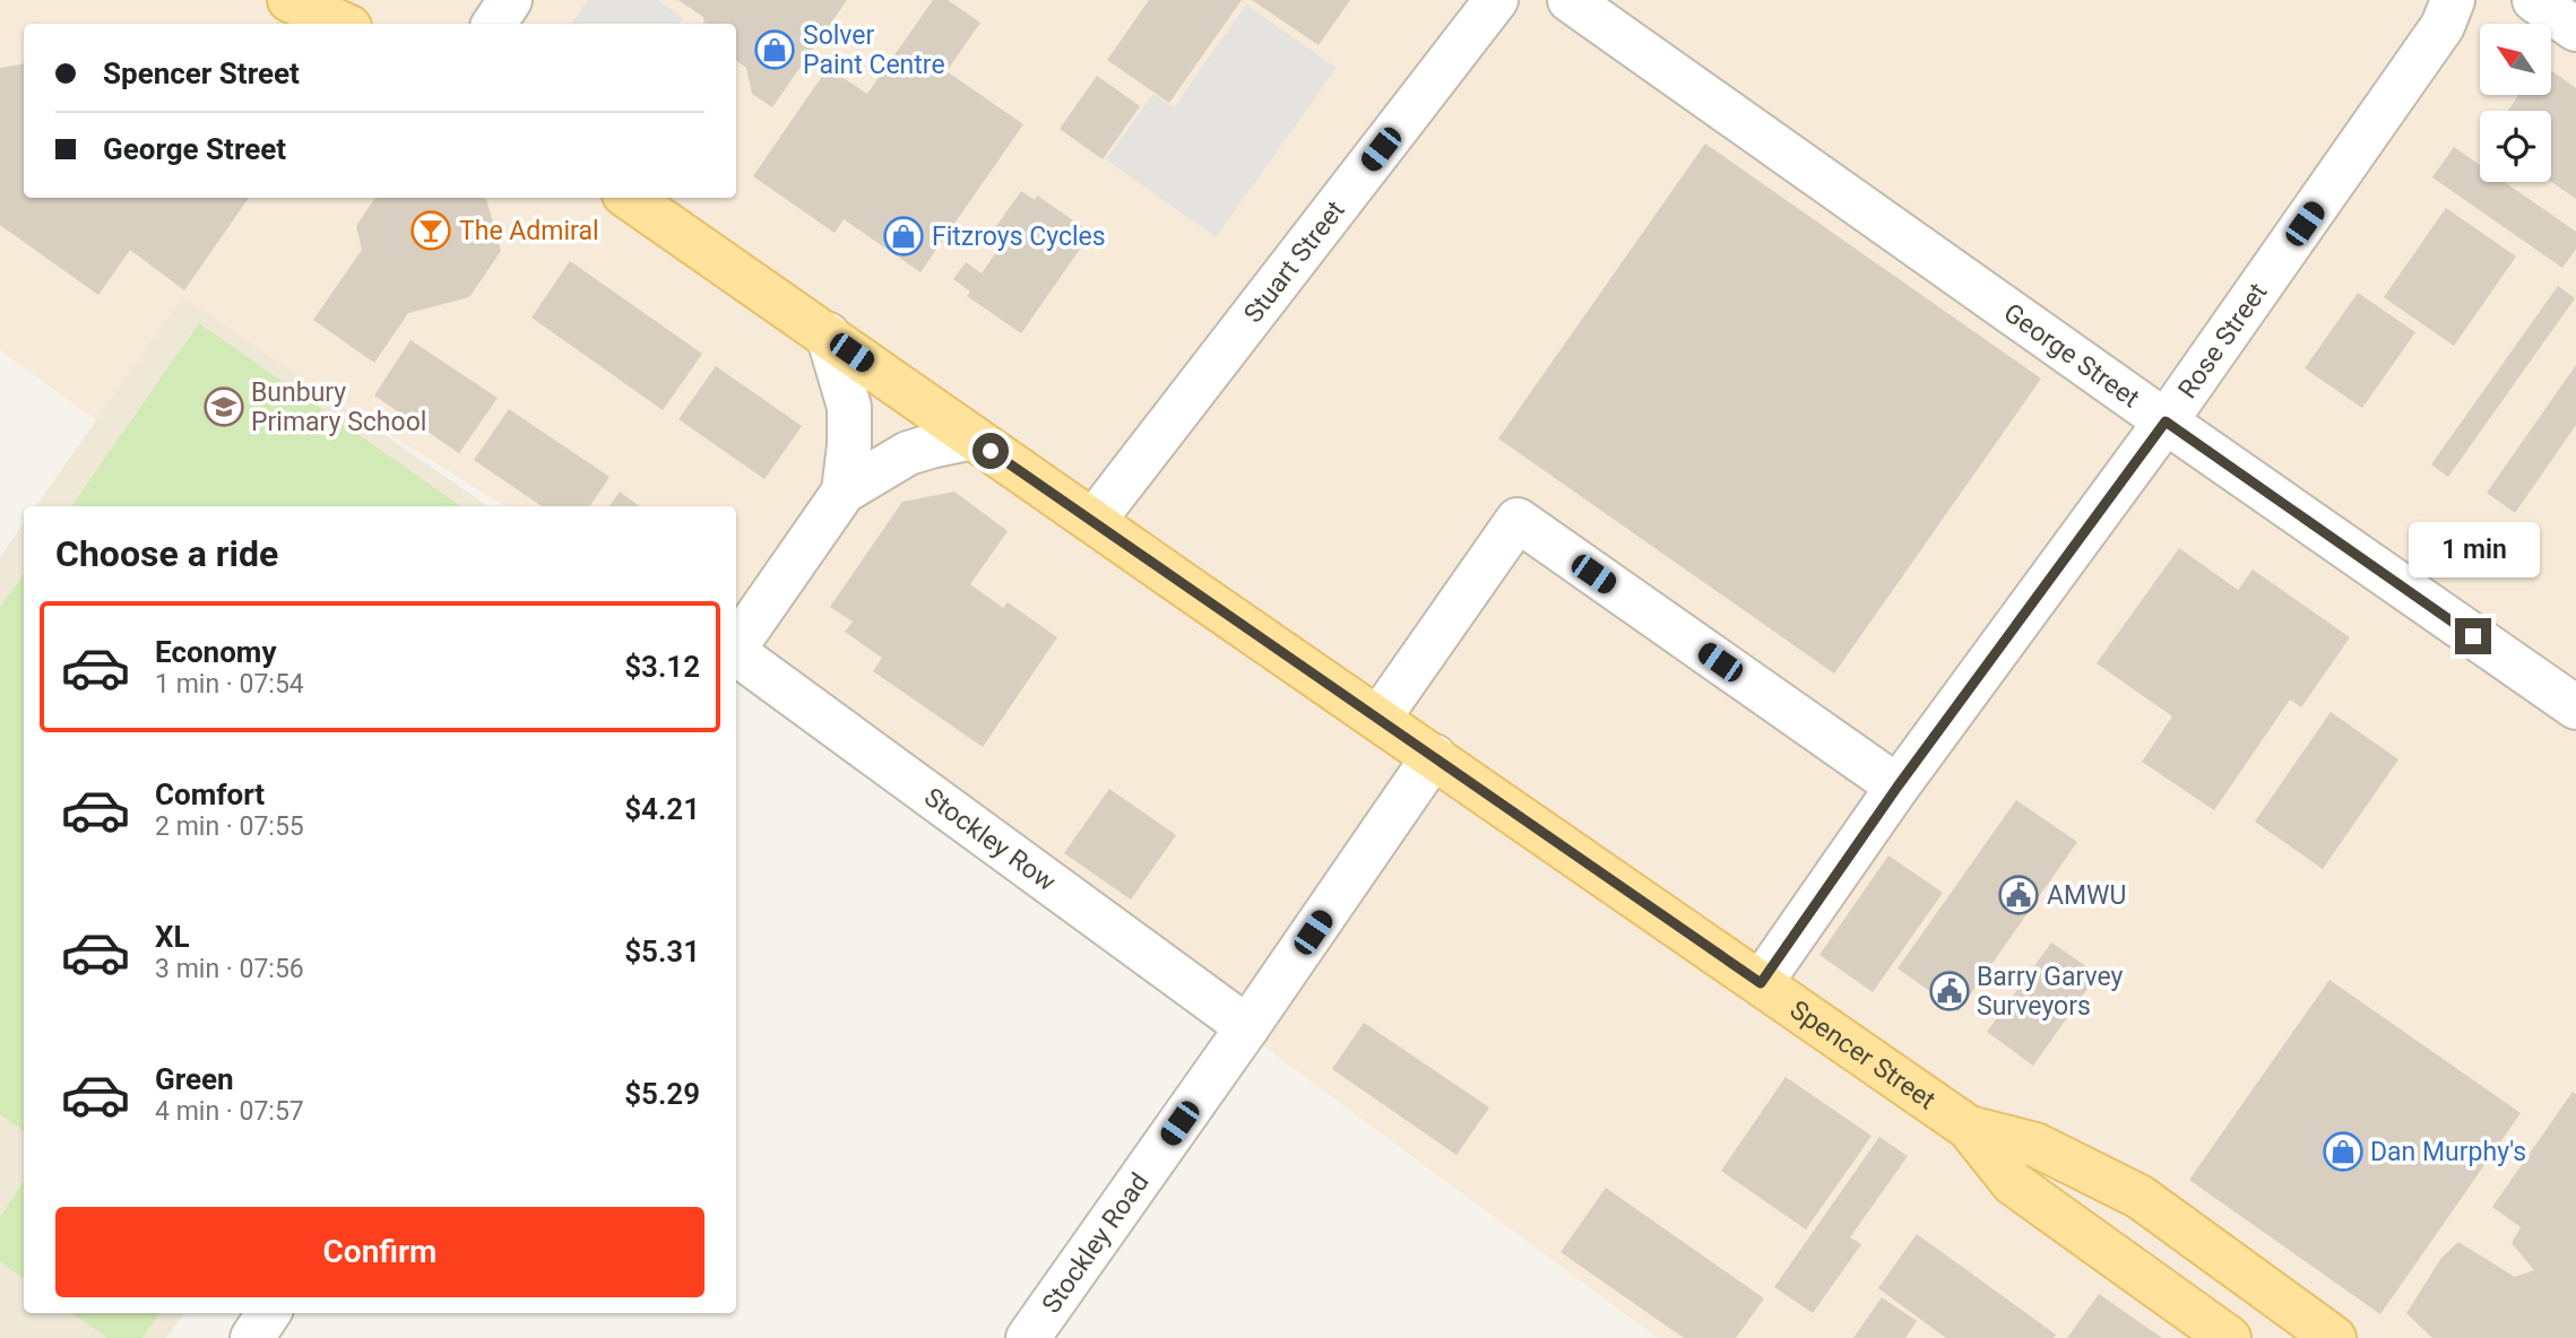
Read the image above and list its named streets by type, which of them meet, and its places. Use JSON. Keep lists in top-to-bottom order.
{
  "streets": {
    "main road": ["Spencer Street"],
    "street": [
      "Stuart Street",
      "Rose Street",
      "George Street",
      "Stockley Row",
      "Stockley Road"
    ]
  },
  "crossings": [
    ["Stuart Street", "Spencer Street"],
    ["Rose Street", "George Street"],
    ["Rose Street", "Spencer Street"],
    ["Stockley Row", "Stockley Road"],
    ["Spencer Street", "Stockley Road"]
  ],
  "places": {
    "shop": ["Solver Paint Centre", "Fitzroys Cycles", "Dan Murphy's"],
    "bar": ["The Admiral"],
    "school or university": ["Bunbury Primary School"],
    "public building": ["AMWU", "Barry Garvey Surveyors"]
  },
  "north": "top left",
  "page": {
    "banner": ["Spencer Street", "George Street"],
    "heading": "Choose a ride",
    "bubble": "1 min",
    "list": [
      {
        "name": "Economy",
        "note": "1 min · 07:54",
        "value": "$3.12"
      },
      {
        "name": "Comfort",
        "note": "2 min · 07:55",
        "value": "$4.21"
      },
      {
        "name": "XL",
        "note": "3 min · 07:56",
        "value": "$5.31"
      },
      {
        "name": "Green",
        "note": "4 min · 07:57",
        "value": "$5.29"
      }
    ],
    "buttons": "Confirm"
  }
}
